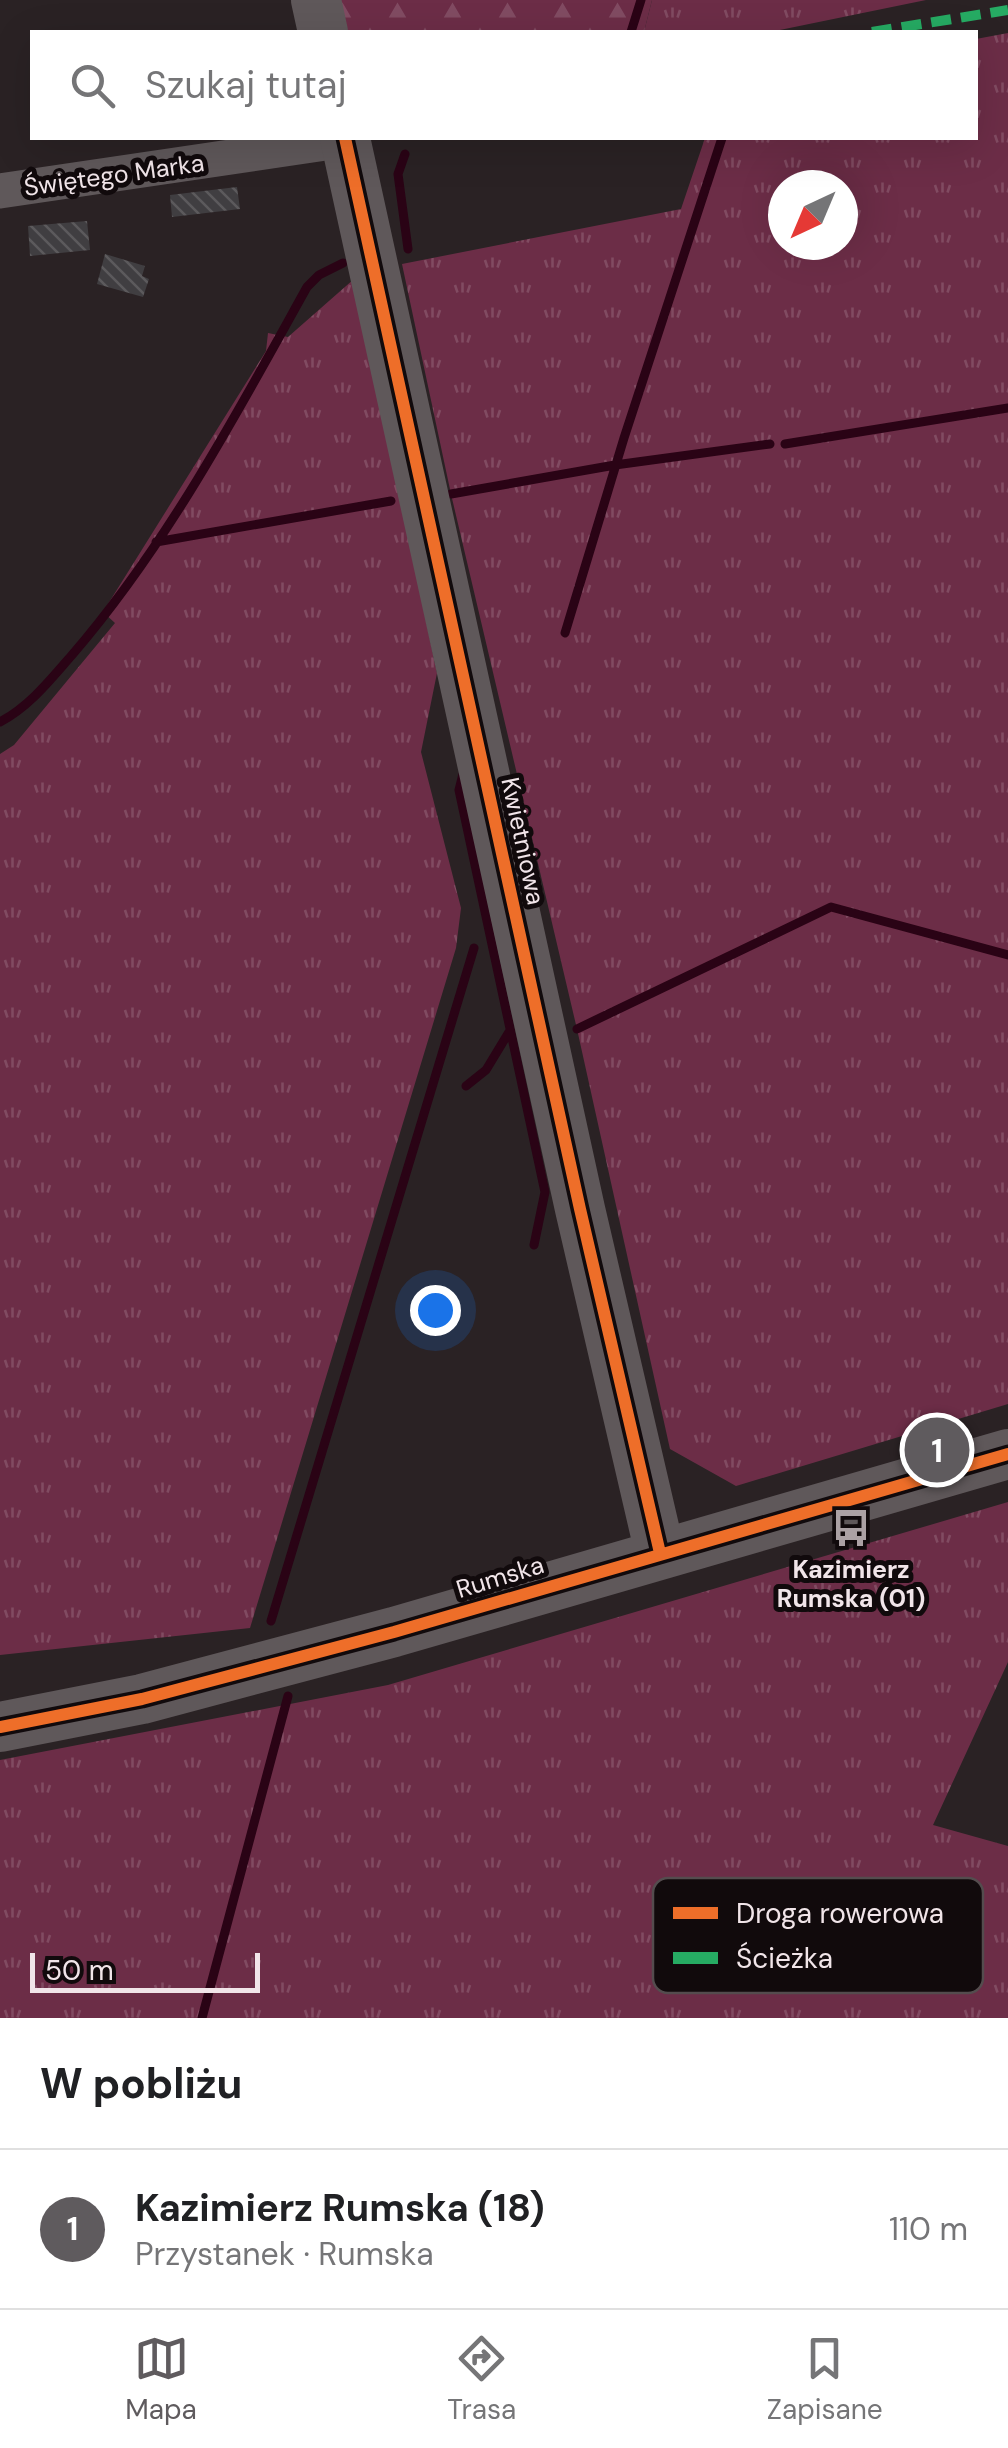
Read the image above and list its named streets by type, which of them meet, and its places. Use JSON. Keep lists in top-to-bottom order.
{
  "streets": {
    "street": ["Świętego Marka", "Kwietniowa", "Rumska"]
  },
  "crossings": [
    ["Kwietniowa", "Rumska"]
  ],
  "places": {
    "bus stop": ["Kazimierz Rumska (01)"]
  },
  "legend": ["Droga rowerowa", "Ścieżka"],
  "scale_bar": "50 m",
  "north": "bottom left",
  "page": {
    "search": "Szukaj tutaj",
    "pins": "1",
    "scale": "50 m",
    "heading": "W pobliżu",
    "list": [
      {
        "mark": "1",
        "name": "Kazimierz Rumska (18)",
        "note": "Przystanek · Rumska",
        "value": "110 m"
      }
    ],
    "nav": ["Mapa", "Trasa", "Zapisane"]
  }
}
